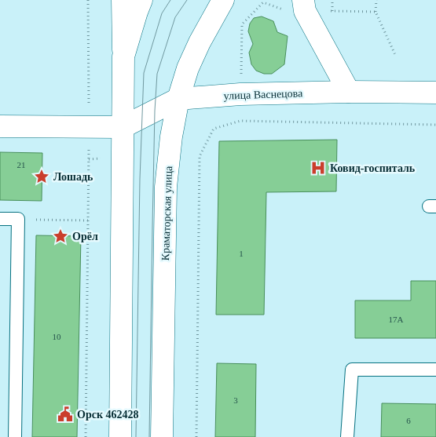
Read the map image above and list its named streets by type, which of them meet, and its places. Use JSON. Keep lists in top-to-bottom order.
{
  "streets": {
    "main road": ["улица Васнецова", "Краматорская улица"]
  },
  "crossings": [
    ["улица Васнецова", "Краматорская улица"]
  ],
  "places": {
    "hospital": ["Ковид-госпиталь"],
    "place": ["Лошадь", "Орёл"],
    "public building": ["Орск 462428"]
  },
  "house_numbers": [
    "21",
    "1",
    "17А",
    "10",
    "3",
    "6"
  ]
}
